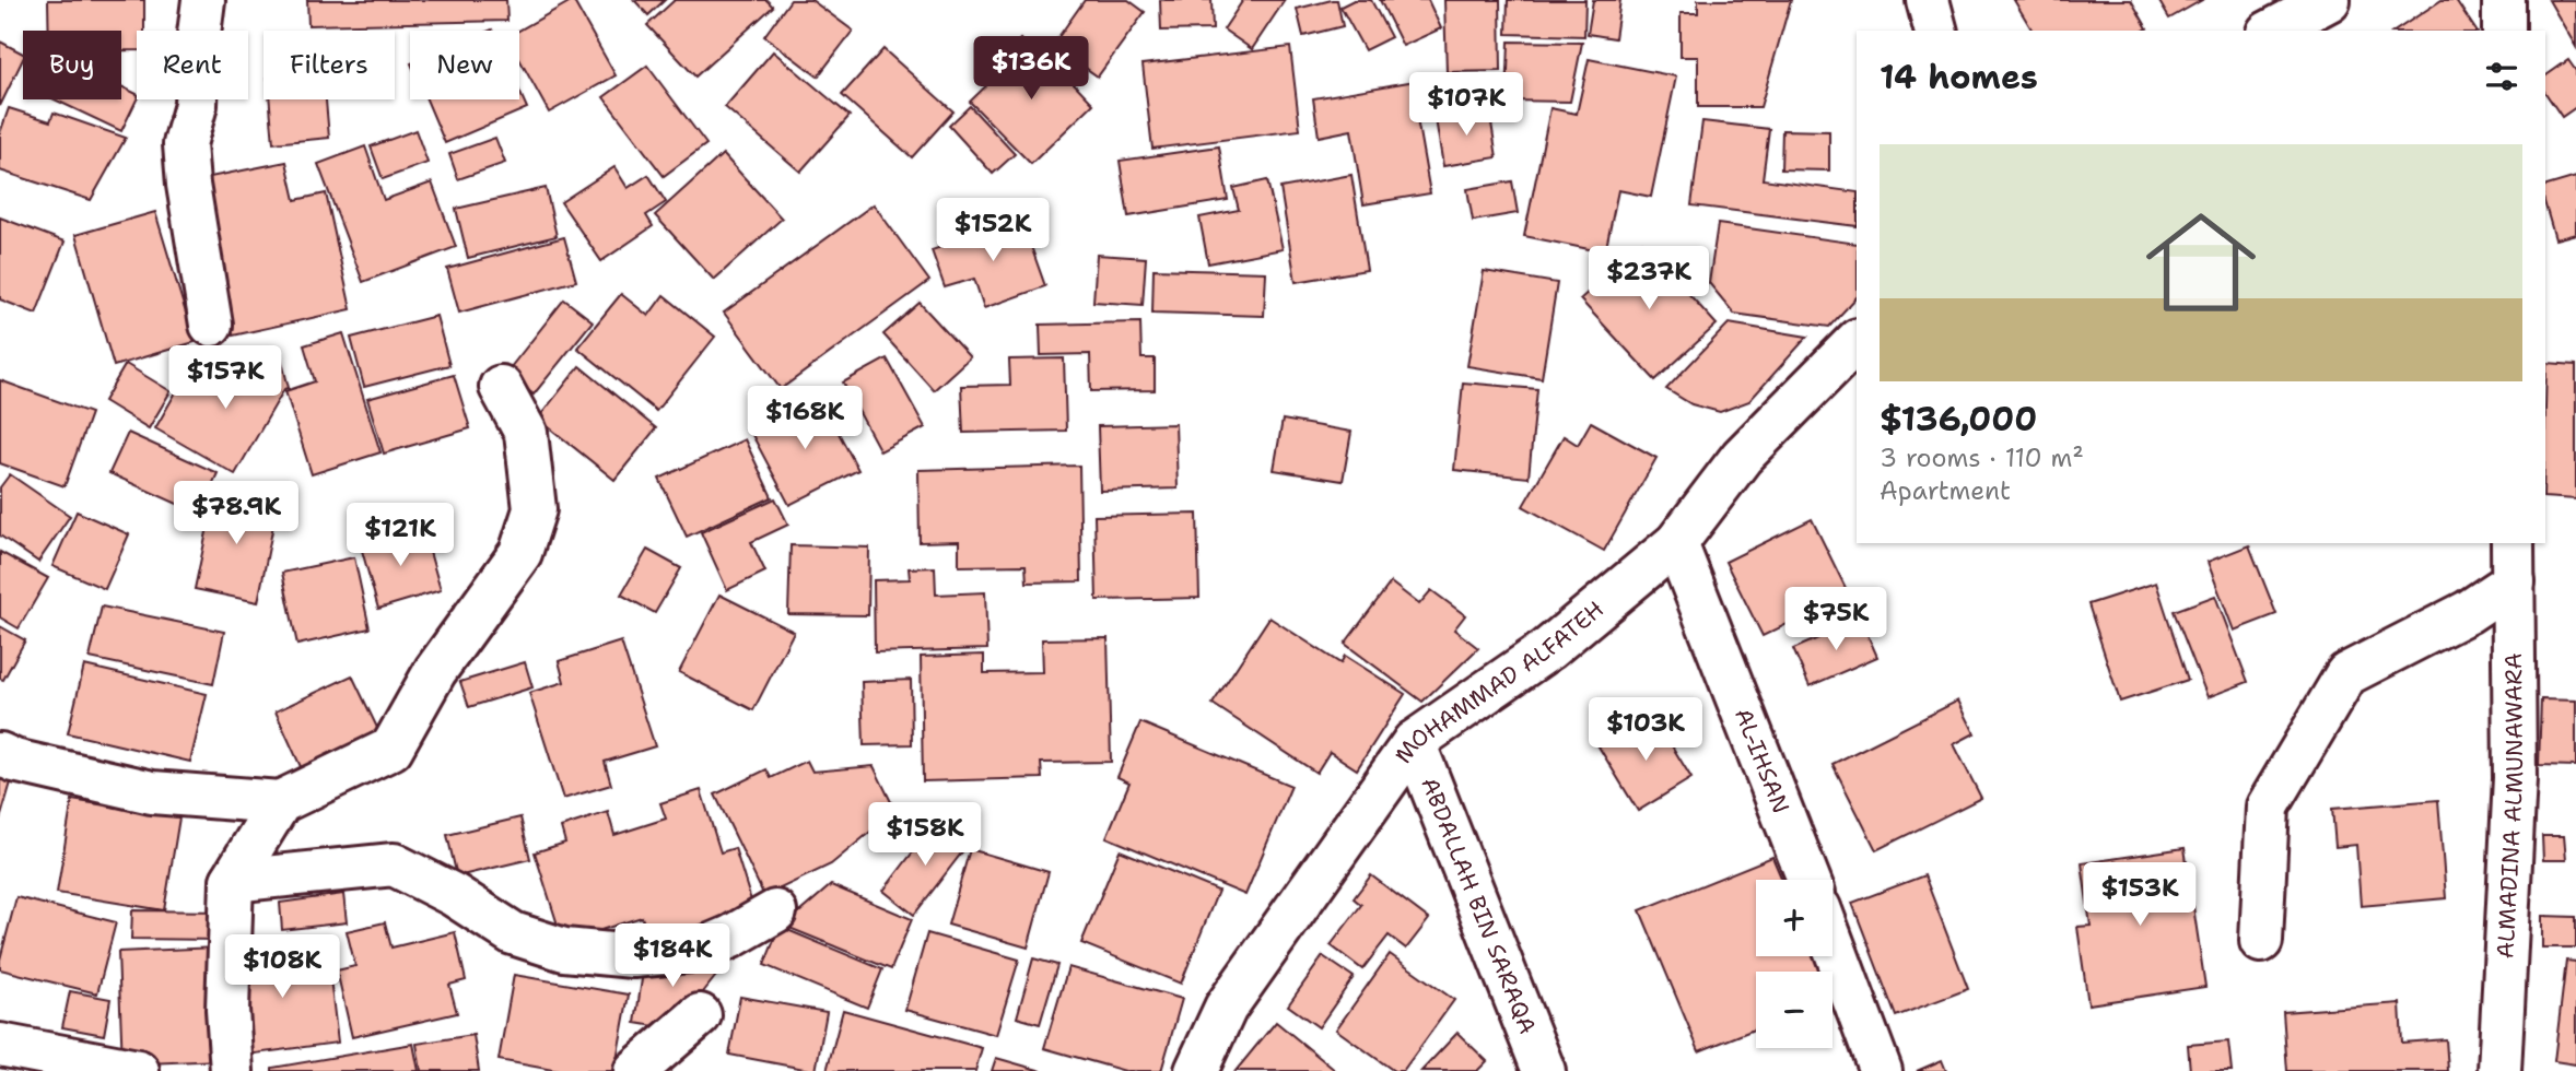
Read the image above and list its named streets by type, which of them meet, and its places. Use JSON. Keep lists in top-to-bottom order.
{
  "streets": {
    "street": [
      "MOHAMMAD ALFATEH",
      "AL-IHSAN",
      "ALMADINA ALMUNAWARA",
      "ABDALLAH BIN SARAQA"
    ]
  },
  "crossings": [
    ["MOHAMMAD ALFATEH", "AL-IHSAN"],
    ["MOHAMMAD ALFATEH", "ABDALLAH BIN SARAQA"]
  ],
  "page": {
    "chip": [
      "Buy",
      "Rent",
      "Filters",
      "New"
    ],
    "heading": "14 homes",
    "price": [
      "$136K",
      "$107K",
      "$152K",
      "$237K",
      "$157K",
      "$168K",
      "$78.9K",
      "$121K",
      "$75K",
      "$103K",
      "$158K",
      "$153K",
      "$184K",
      "$108K"
    ],
    "list": [
      {
        "name": "$136,000",
        "note": "3 rooms · 110 m² · Apartment"
      }
    ],
    "map_buttons": ["+", "−"]
  }
}
